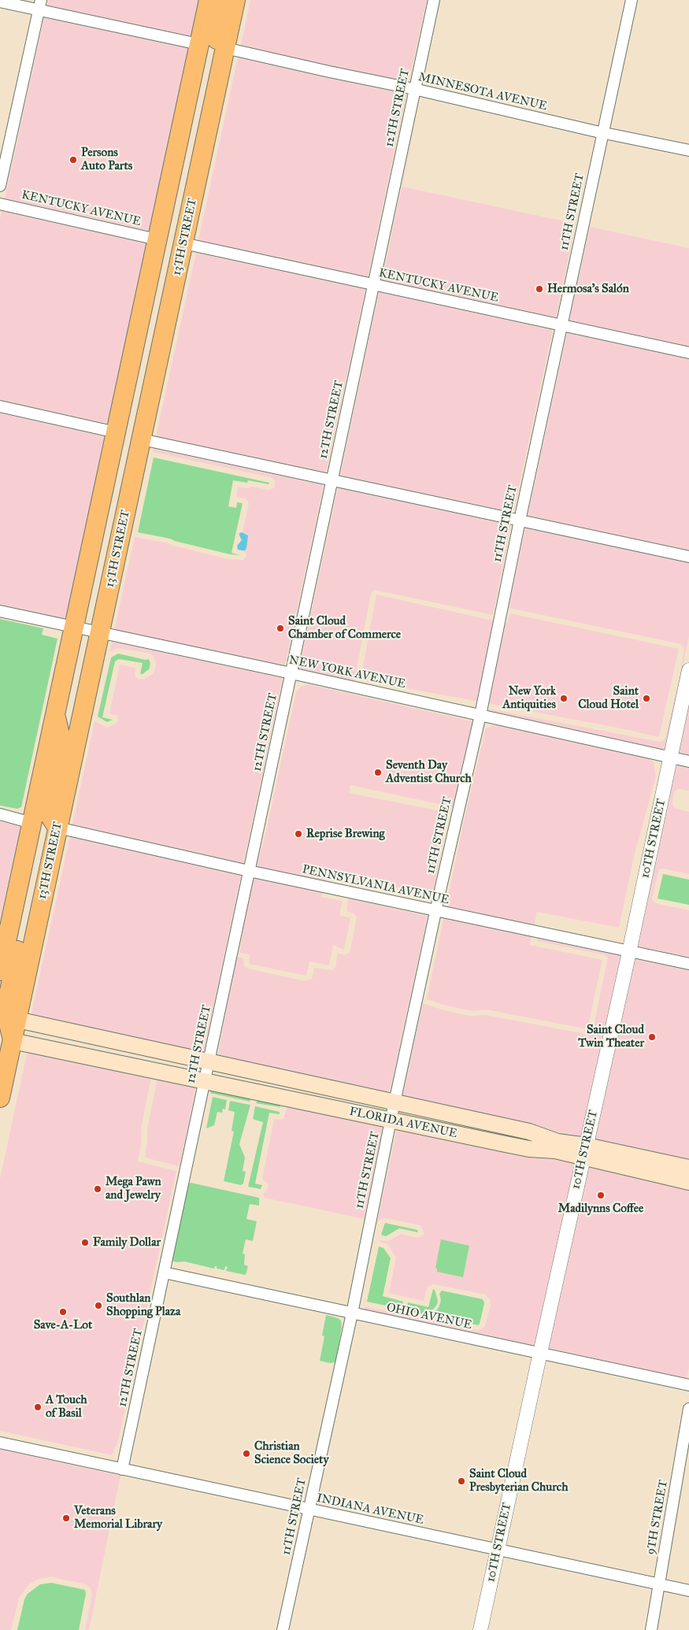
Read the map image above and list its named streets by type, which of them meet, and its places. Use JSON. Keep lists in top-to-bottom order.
{
  "streets": {
    "highway": ["13TH STREET"],
    "main road": ["FLORIDA AVENUE"],
    "street": [
      "MINNESOTA AVENUE",
      "12TH STREET",
      "KENTUCKY AVENUE",
      "11TH STREET",
      "NEW YORK AVENUE",
      "10TH STREET",
      "PENNSYLVANIA AVENUE",
      "OHIO AVENUE",
      "INDIANA AVENUE",
      "9TH STREET"
    ]
  },
  "crossings": [
    ["MINNESOTA AVENUE", "12TH STREET"],
    ["MINNESOTA AVENUE", "11TH STREET"],
    ["MINNESOTA AVENUE", "13TH STREET"],
    ["12TH STREET", "KENTUCKY AVENUE"],
    ["12TH STREET", "NEW YORK AVENUE"],
    ["12TH STREET", "PENNSYLVANIA AVENUE"],
    ["12TH STREET", "FLORIDA AVENUE"],
    ["12TH STREET", "OHIO AVENUE"],
    ["12TH STREET", "INDIANA AVENUE"],
    ["KENTUCKY AVENUE", "11TH STREET"],
    ["KENTUCKY AVENUE", "13TH STREET"],
    ["11TH STREET", "NEW YORK AVENUE"],
    ["11TH STREET", "PENNSYLVANIA AVENUE"],
    ["11TH STREET", "FLORIDA AVENUE"],
    ["11TH STREET", "OHIO AVENUE"],
    ["11TH STREET", "INDIANA AVENUE"],
    ["13TH STREET", "NEW YORK AVENUE"],
    ["13TH STREET", "PENNSYLVANIA AVENUE"],
    ["13TH STREET", "FLORIDA AVENUE"],
    ["NEW YORK AVENUE", "10TH STREET"],
    ["10TH STREET", "PENNSYLVANIA AVENUE"],
    ["10TH STREET", "FLORIDA AVENUE"],
    ["10TH STREET", "OHIO AVENUE"],
    ["10TH STREET", "INDIANA AVENUE"],
    ["INDIANA AVENUE", "9TH STREET"]
  ],
  "places": [
    "Persons Auto Parts",
    "Hermosa's Salón",
    "Saint Cloud Chamber of Commerce",
    "New York Antiquities",
    "Saint Cloud Hotel",
    "Seventh Day Adventist Church",
    "Reprise Brewing",
    "Saint Cloud Twin Theater",
    "Mega Pawn and Jewelry",
    "Madilynns Coffee",
    "Family Dollar",
    "Southlan Shopping Plaza",
    "Save-A-Lot",
    "A Touch of Basil",
    "Christian Science Society",
    "Saint Cloud Presbyterian Church",
    "Veterans Memorial Library"
  ]
}
